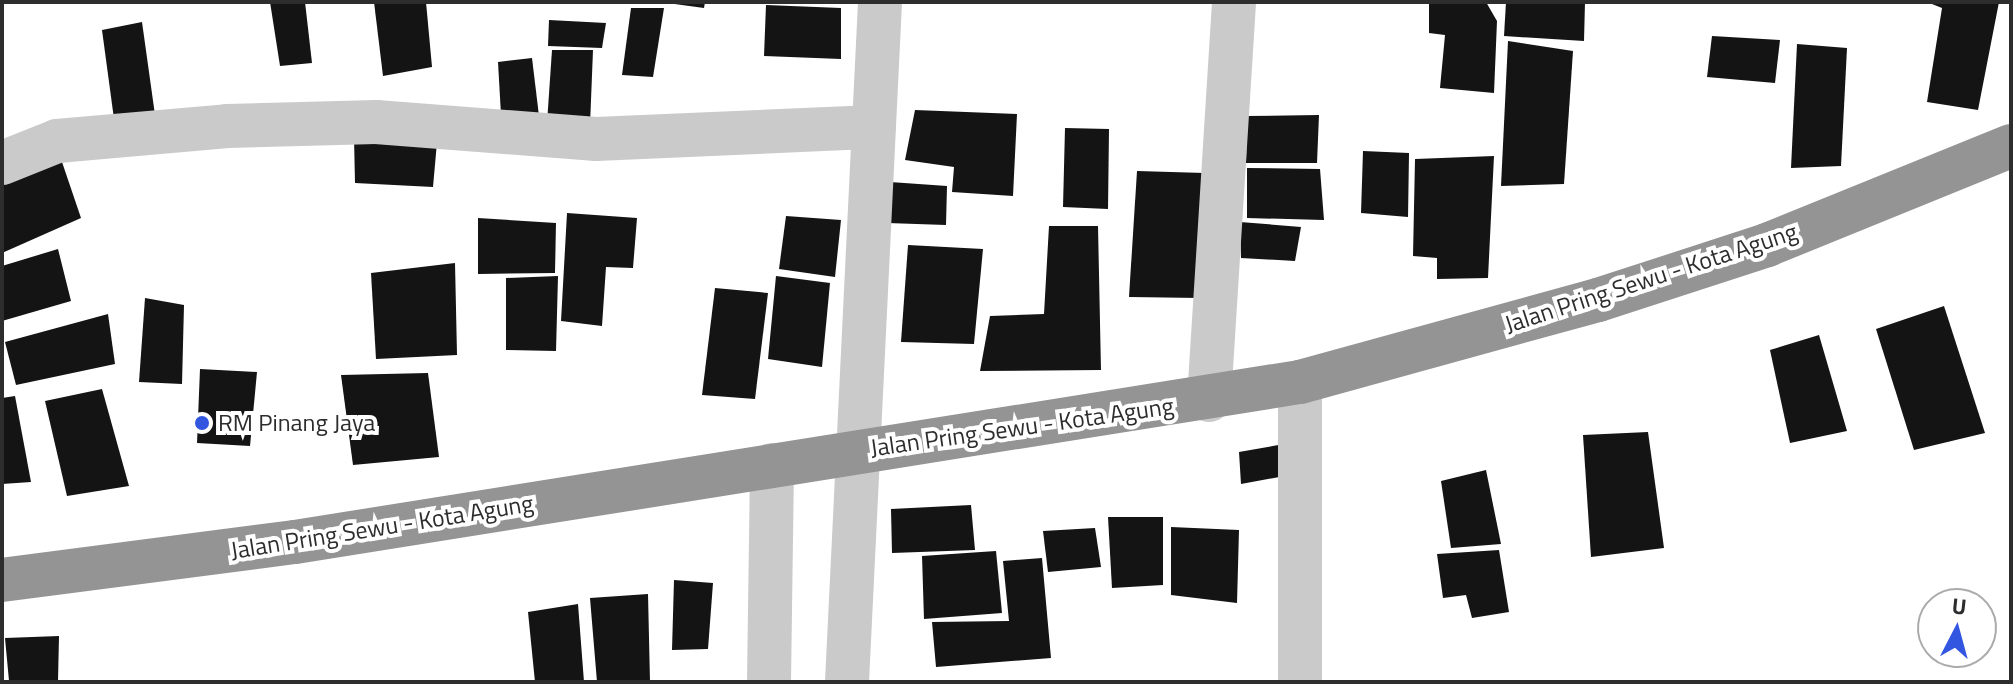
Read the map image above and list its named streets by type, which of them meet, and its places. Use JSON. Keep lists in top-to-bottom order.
{
  "streets": {
    "highway": ["Jalan Pring Sewu - Kota Agung"]
  },
  "places": ["RM Pinang Jaya"],
  "north": "top"
}
